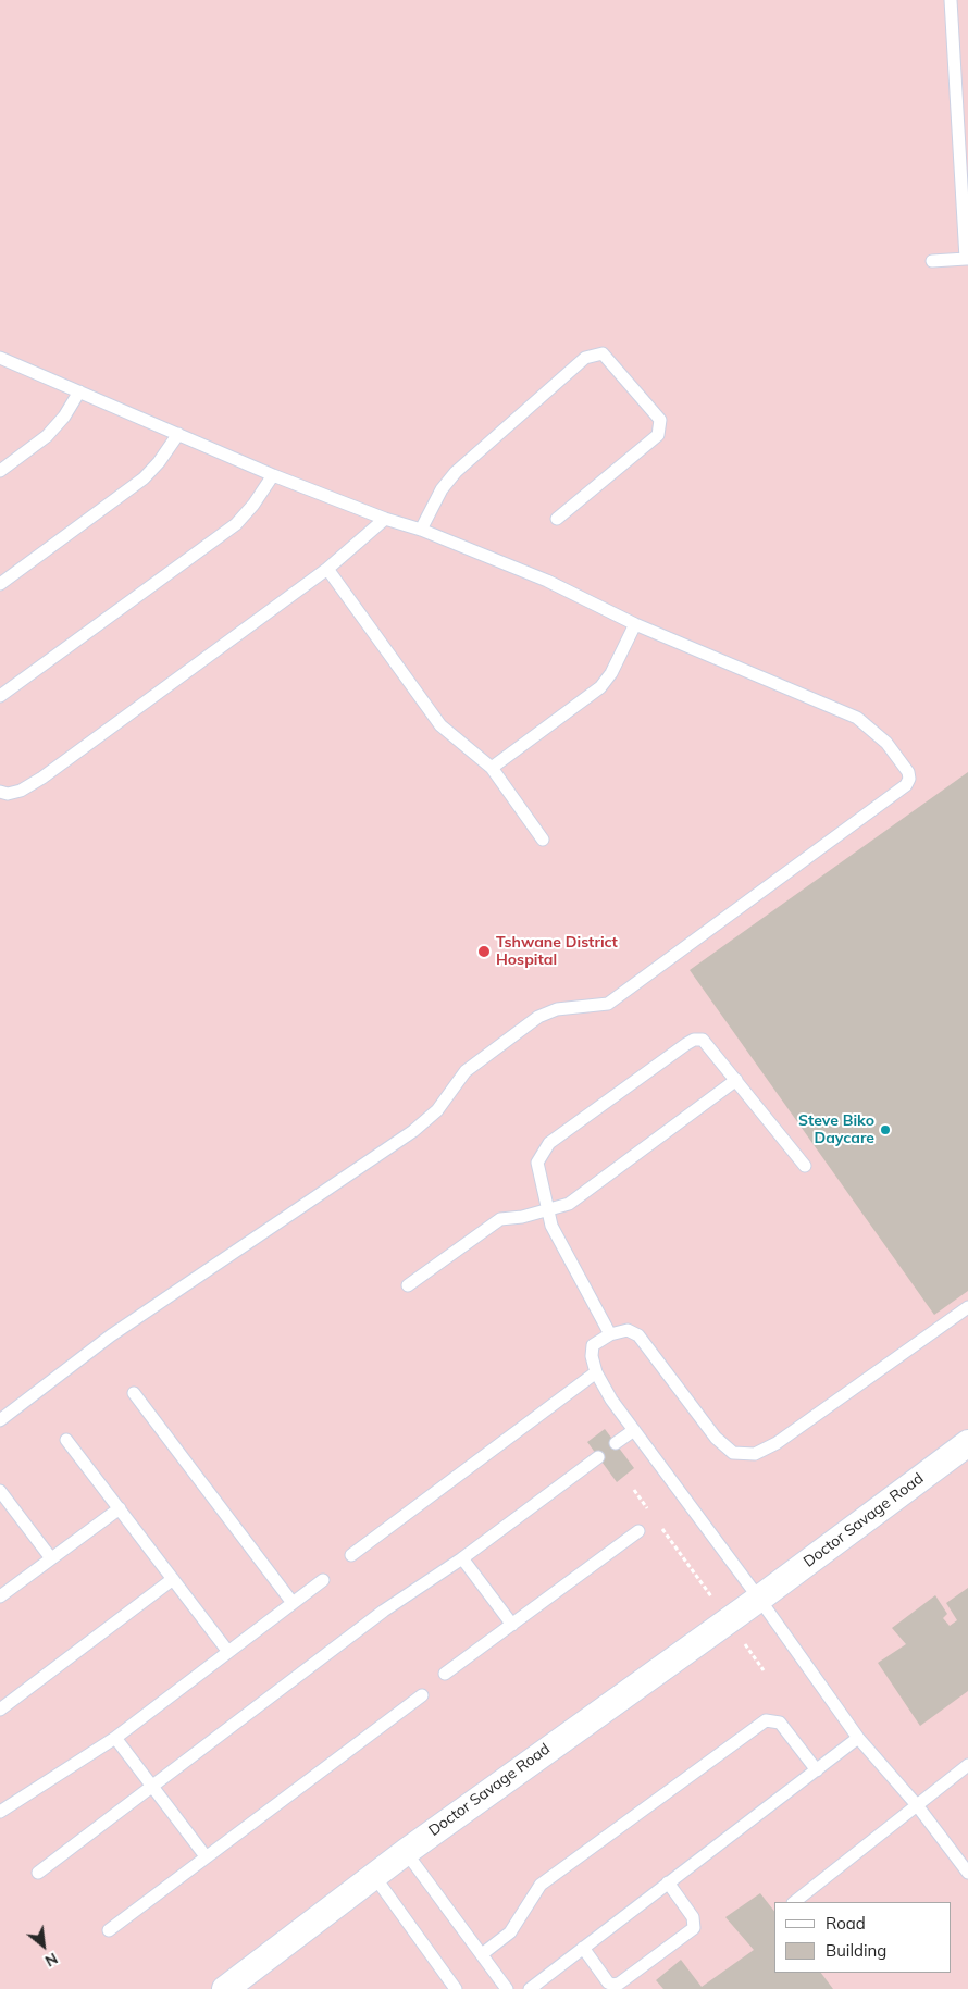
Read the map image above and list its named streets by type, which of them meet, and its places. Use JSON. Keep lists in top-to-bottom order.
{
  "streets": {
    "street": ["Doctor Savage Road"]
  },
  "places": ["Tshwane District Hospital", "Steve Biko Daycare"],
  "legend": ["Road", "Building"],
  "north": "bottom right"
}
